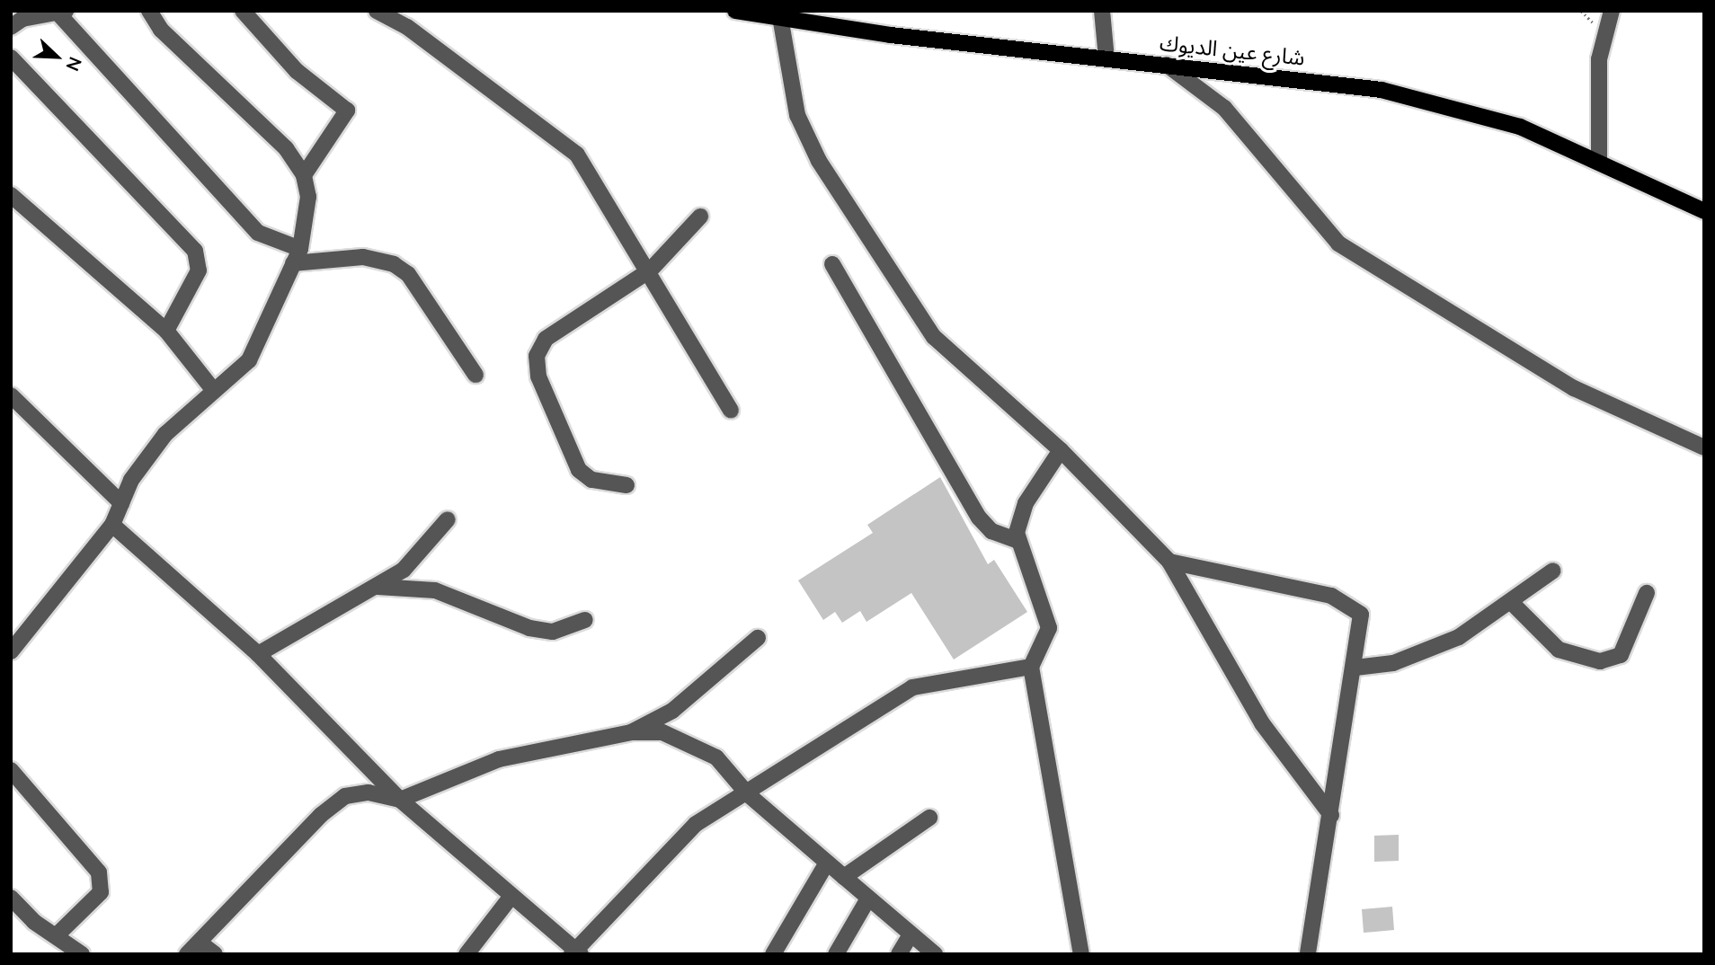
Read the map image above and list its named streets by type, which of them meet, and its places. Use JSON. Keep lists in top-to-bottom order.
{
  "streets": {
    "main road": ["شارع عين الديوك"]
  },
  "north": "bottom right"
}
